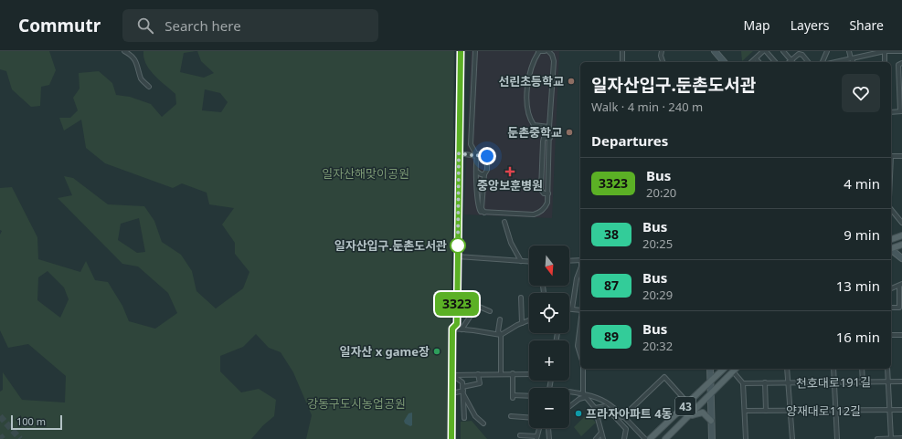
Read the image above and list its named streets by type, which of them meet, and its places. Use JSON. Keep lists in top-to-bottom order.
{
  "streets": {
    "main road": ["43"],
    "street": ["천호대로191길", "양재대로112길"]
  },
  "parks": ["일자산해맞이공원", "강동구도시농업공원"],
  "places": {
    "other": [
      "선린초등학교",
      "둔촌중학교",
      "일자산입구.둔촌도서관",
      "일자산 x game장",
      "프라자아파트 4동"
    ],
    "health": ["중앙보훈병원"]
  },
  "lines": ["bus line 3323"],
  "scale_bar": "100 m",
  "north": "bottom",
  "page": {
    "header": "Commutr",
    "search": "Search here",
    "nav": ["Map", "Layers", "Share"],
    "on_map": "3323",
    "heading": [
      ["일자산입구.둔촌도서관", "Walk · 4 min · 240 m"],
      "Departures"
    ],
    "list": [
      {
        "mark": "3323",
        "name": "Bus",
        "note": "20:20",
        "value": "4 min"
      },
      {
        "mark": "38",
        "name": "Bus",
        "note": "20:25",
        "value": "9 min"
      },
      {
        "mark": "87",
        "name": "Bus",
        "note": "20:29",
        "value": "13 min"
      },
      {
        "mark": "89",
        "name": "Bus",
        "note": "20:32",
        "value": "16 min"
      }
    ],
    "map_buttons": ["+", "−"],
    "scale": "100 m"
  }
}
